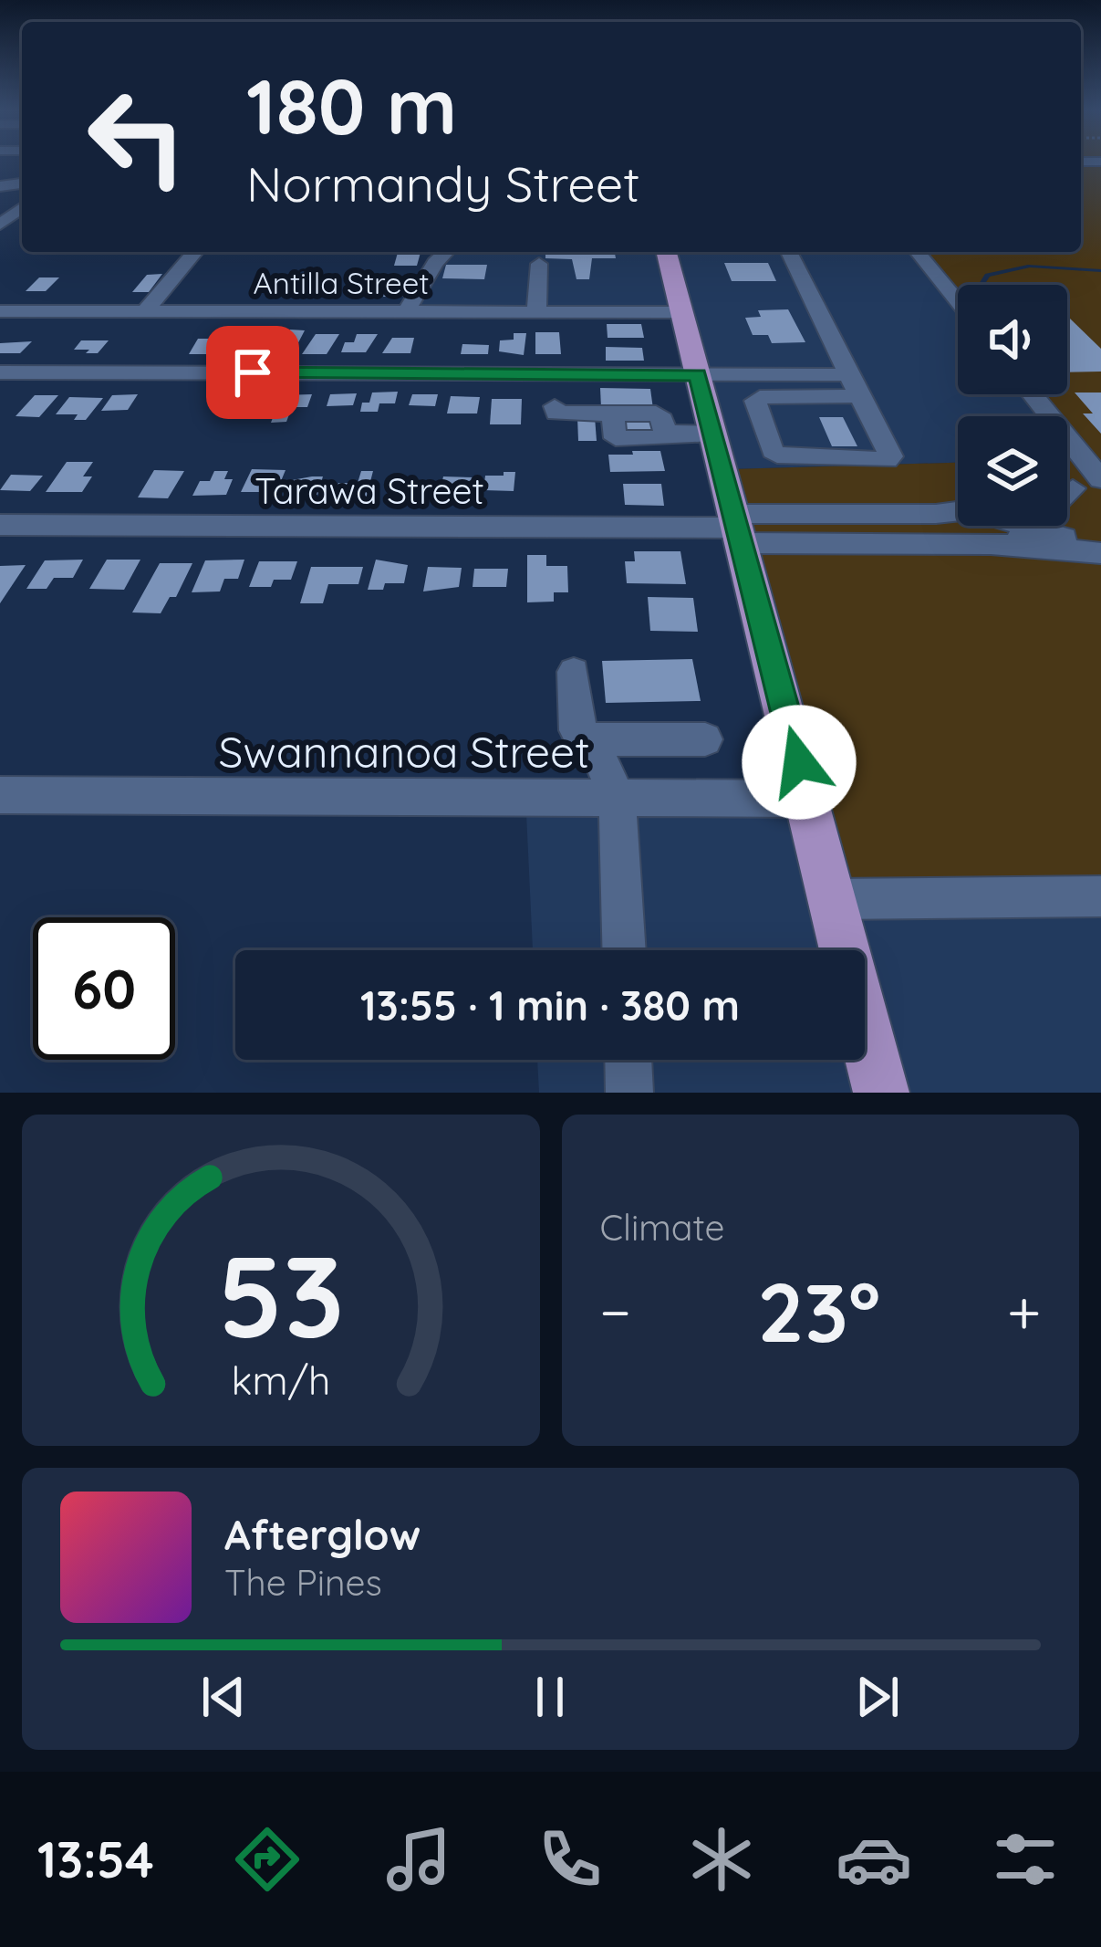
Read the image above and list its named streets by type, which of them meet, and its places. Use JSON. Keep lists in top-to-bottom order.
{
  "streets": {
    "street": ["Antilla Street", "Tarawa Street", "Swannanoa Street"]
  },
  "page": {
    "turn": ["180 m", "Normandy Street"],
    "limit": "60",
    "trip": "13:55 · 1 min · 380 m",
    "tile": "Climate",
    "heat": ["−", "23°", "+"],
    "song": ["Afterglow", "The Pines"],
    "tabs": "13:54",
    "gauge": ["53", "km/h"]
  }
}
